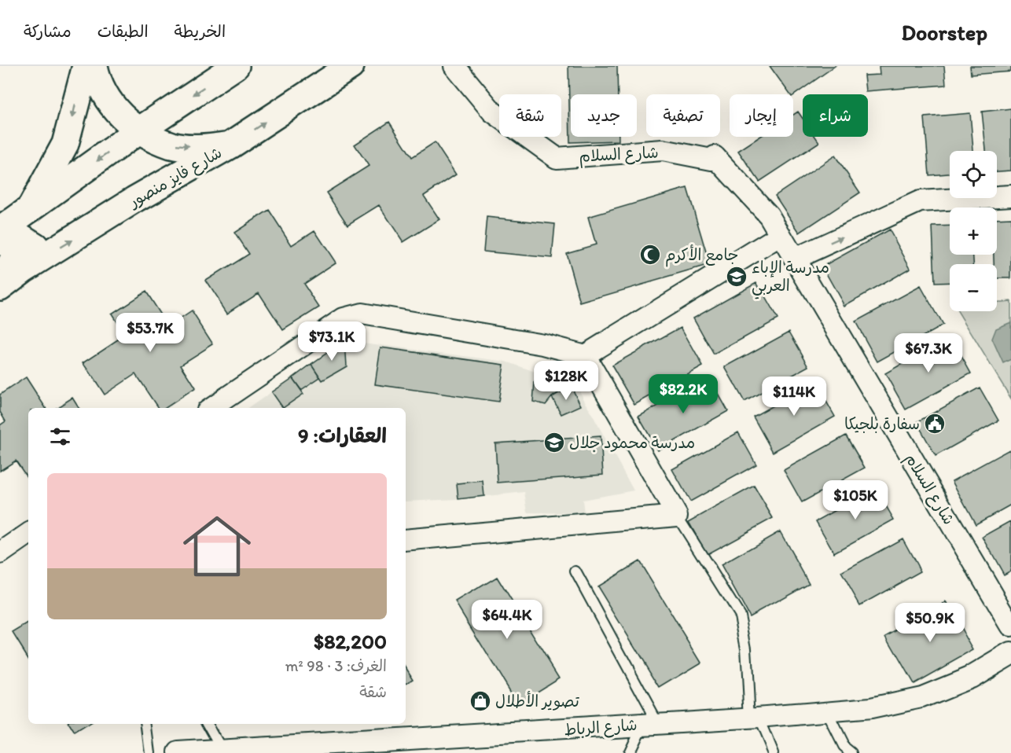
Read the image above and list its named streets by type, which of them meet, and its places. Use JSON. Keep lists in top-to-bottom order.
{
  "streets": {
    "main road": ["شارع فايز منصور"],
    "street": ["شارع السلام", "شارع الرباط"]
  },
  "places": {
    "mosque": ["جامع الأكرم"],
    "school or university": ["مدرسة الإباء العربي", "مدرسة محمود جلال"],
    "public building": ["سفارة بلجيكا"],
    "shop": ["تصوير الأطلال"]
  },
  "page": {
    "header": "Doorstep",
    "nav": ["الخريطة", "الطبقات", "مشاركة"],
    "chip": [
      "شراء",
      "إيجار",
      "تصفية",
      "جديد",
      "شقة"
    ],
    "map_buttons": ["+", "−"],
    "price": [
      "$53.7K",
      "$73.1K",
      "$67.3K",
      "$128K",
      "$82.2K",
      "$114K",
      "$105K",
      "$64.4K",
      "$50.9K"
    ],
    "heading": "العقارات: 9",
    "list": [
      {
        "name": "$82,200",
        "note": "الغرف: 3 · 98 m² · شقة"
      }
    ]
  }
}
